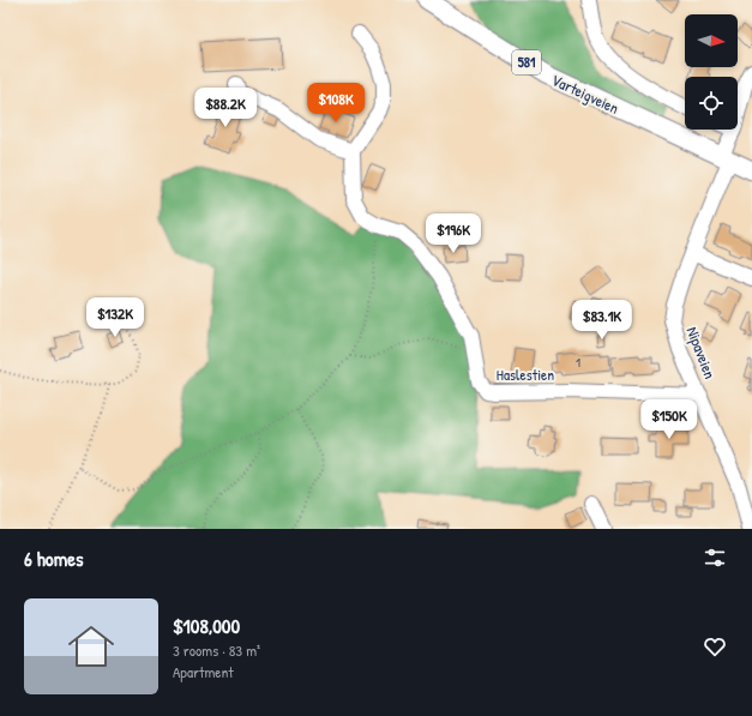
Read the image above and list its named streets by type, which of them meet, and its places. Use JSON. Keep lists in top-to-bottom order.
{
  "streets": {
    "main road": ["581", "Varteigveien"],
    "street": ["Nipaveien", "Haslestien"]
  },
  "crossings": [
    ["Varteigveien", "Nipaveien"],
    ["Nipaveien", "Haslestien"]
  ],
  "house_numbers": ["1"],
  "north": "right",
  "page": {
    "price": [
      "$108K",
      "$88.2K",
      "$196K",
      "$132K",
      "$83.1K",
      "$150K"
    ],
    "heading": "6 homes",
    "list": [
      {
        "name": "$108,000",
        "note": "3 rooms · 83 m² · Apartment"
      }
    ]
  }
}
